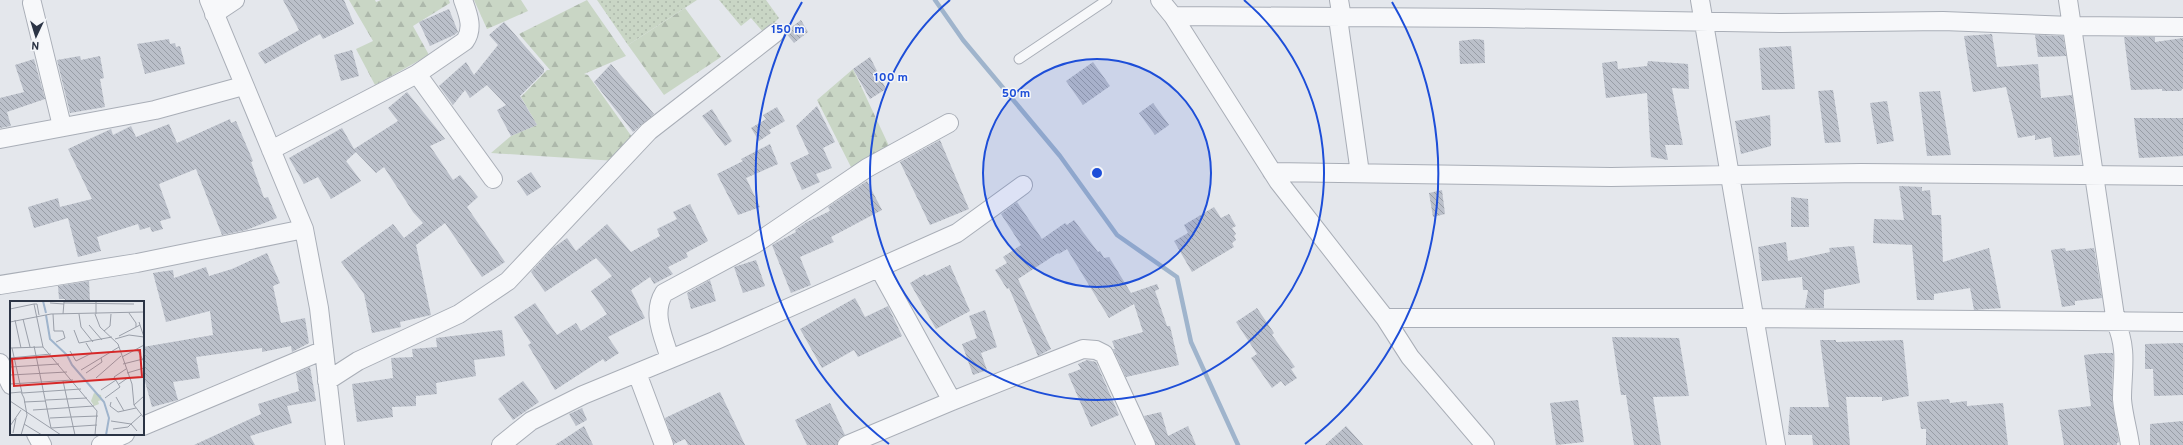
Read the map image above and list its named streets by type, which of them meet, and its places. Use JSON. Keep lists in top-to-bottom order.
{
  "north": "bottom",
  "rings": ["150 m", "100 m", "50 m"]
}
